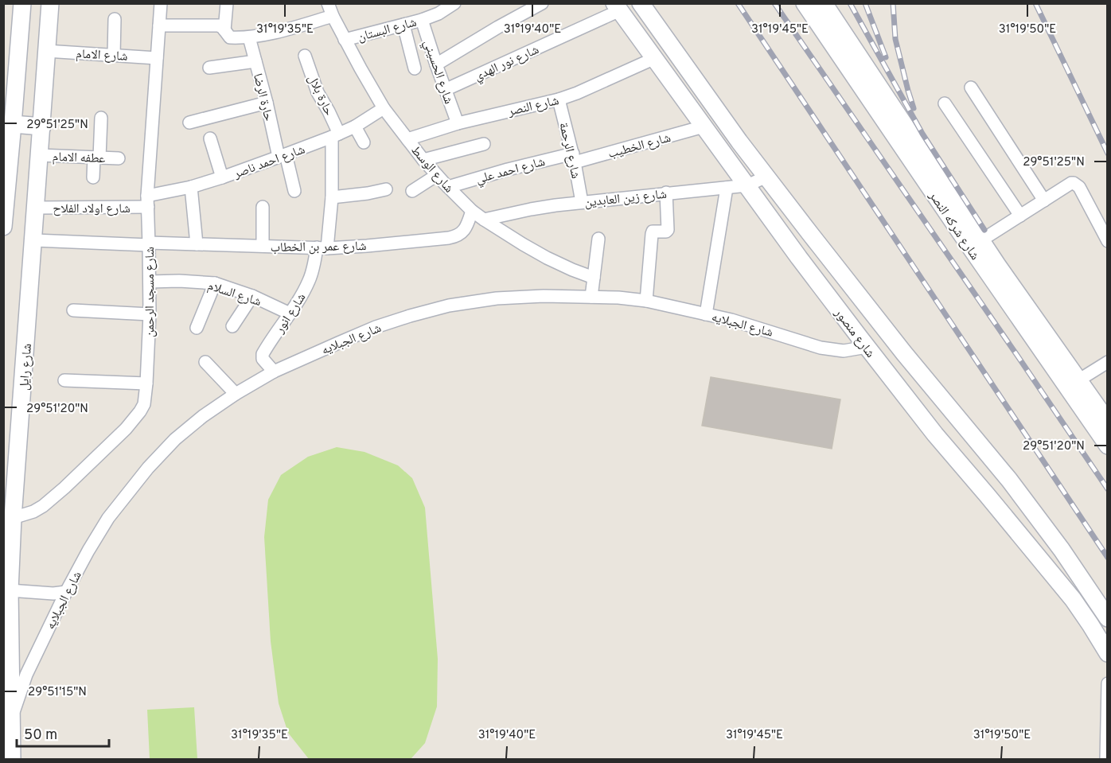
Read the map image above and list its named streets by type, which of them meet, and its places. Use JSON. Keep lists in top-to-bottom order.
{
  "streets": {
    "street": [
      "شارع البستان",
      "شارع الامام",
      "شارع نور الهدي",
      "شارع الحسيني",
      "حارة بلال",
      "حارة الرضا",
      "شارع النصر",
      "شارع الخطيب",
      "شارع الرحمة",
      "عطفه الامام",
      "شارع احمد ناصر",
      "شارع الوسط",
      "شارع احمد علي",
      "شارع زين العابدين",
      "شارع اولاد الفلاح",
      "شارع شركه النصر",
      "شارع عمر بن الخطاب",
      "شارع مسجد الرحمن",
      "شارع السلام",
      "شارع انور",
      "شارع الجبلايه",
      "شارع منصور",
      "شارع رايل"
    ]
  },
  "crossings": [
    ["شارع البستان", "شارع الحسيني"],
    ["شارع البستان", "شارع الوسط"],
    ["شارع الامام", "شارع مسجد الرحمن"],
    ["شارع الامام", "شارع رايل"],
    ["شارع نور الهدي", "شارع الحسيني"],
    ["شارع نور الهدي", "شارع منصور"],
    ["شارع الحسيني", "شارع النصر"],
    ["حارة بلال", "شارع احمد ناصر"],
    ["حارة بلال", "شارع انور"],
    ["حارة الرضا", "شارع احمد ناصر"],
    ["شارع النصر", "شارع الرحمة"],
    ["شارع النصر", "شارع الوسط"],
    ["شارع النصر", "شارع منصور"],
    ["شارع الخطيب", "شارع الرحمة"],
    ["شارع الخطيب", "شارع احمد علي"],
    ["شارع الخطيب", "شارع منصور"],
    ["شارع الرحمة", "شارع احمد علي"],
    ["شارع الرحمة", "شارع زين العابدين"],
    ["عطفه الامام", "شارع رايل"],
    ["شارع احمد ناصر", "شارع الوسط"],
    ["شارع احمد ناصر", "شارع اولاد الفلاح"],
    ["شارع احمد ناصر", "شارع مسجد الرحمن"],
    ["شارع احمد ناصر", "شارع انور"],
    ["شارع الوسط", "شارع احمد علي"],
    ["شارع الوسط", "شارع زين العابدين"],
    ["شارع الوسط", "شارع عمر بن الخطاب"],
    ["شارع زين العابدين", "شارع منصور"],
    ["شارع اولاد الفلاح", "شارع مسجد الرحمن"],
    ["شارع اولاد الفلاح", "شارع رايل"],
    ["شارع عمر بن الخطاب", "شارع مسجد الرحمن"],
    ["شارع عمر بن الخطاب", "شارع انور"],
    ["شارع عمر بن الخطاب", "شارع رايل"],
    ["شارع مسجد الرحمن", "شارع السلام"],
    ["شارع مسجد الرحمن", "شارع رايل"],
    ["شارع السلام", "شارع انور"],
    ["شارع انور", "شارع الجبلايه"],
    ["شارع الجبلايه", "شارع منصور"],
    ["شارع الجبلايه", "شارع رايل"]
  ],
  "scale_bar": "50 m",
  "coordinates": [
    "31°19'35\"E",
    "31°19'40\"E",
    "31°19'45\"E",
    "31°19'50\"E",
    "29°51'25\"N",
    "29°51'20\"N",
    "29°51'15\"N"
  ]
}
